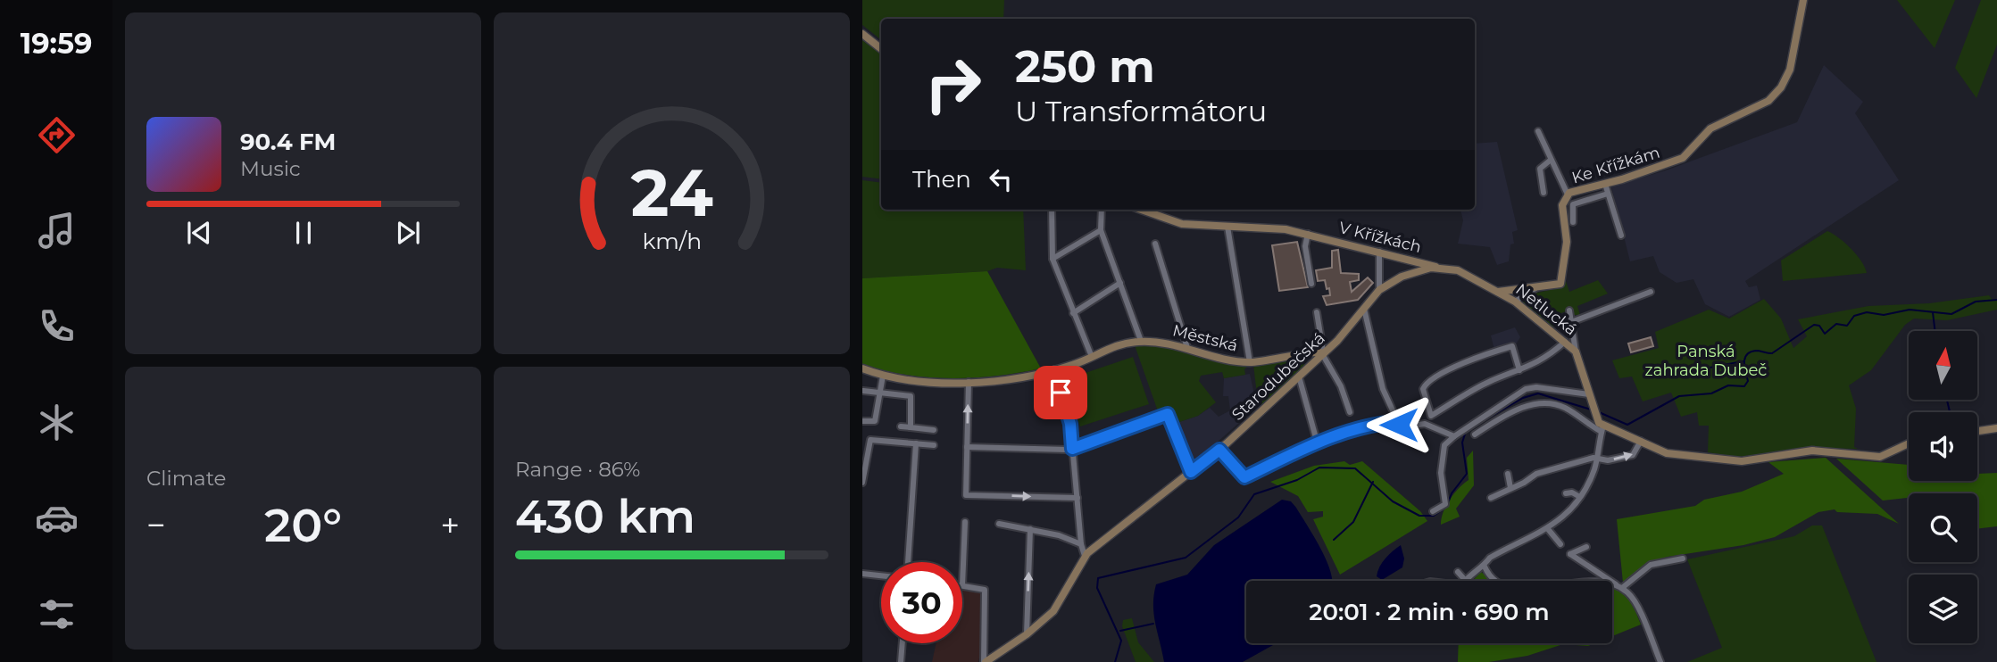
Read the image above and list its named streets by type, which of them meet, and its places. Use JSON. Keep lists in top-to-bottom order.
{
  "streets": {
    "street": [
      "Ke Křížkám",
      "V Křížkách",
      "Netlucká",
      "Městská",
      "Starodubečská"
    ]
  },
  "crossings": [
    ["V Křížkách", "Starodubečská"],
    ["Netlucká", "Starodubečská"],
    ["Městská", "Starodubečská"]
  ],
  "parks": ["Panská zahrada Dubeč"],
  "north": "top",
  "page": {
    "tabs": "19:59",
    "turn": ["250 m", "U Transformátoru"],
    "song": ["90.4 FM", "Music"],
    "then": "Then",
    "tile": [
      "Climate",
      ["Range · 86%", "430 km"]
    ],
    "heat": ["−", "20°", "+"],
    "limit": "30",
    "trip": "20:01 · 2 min · 690 m",
    "gauge": ["24", "km/h"]
  }
}
